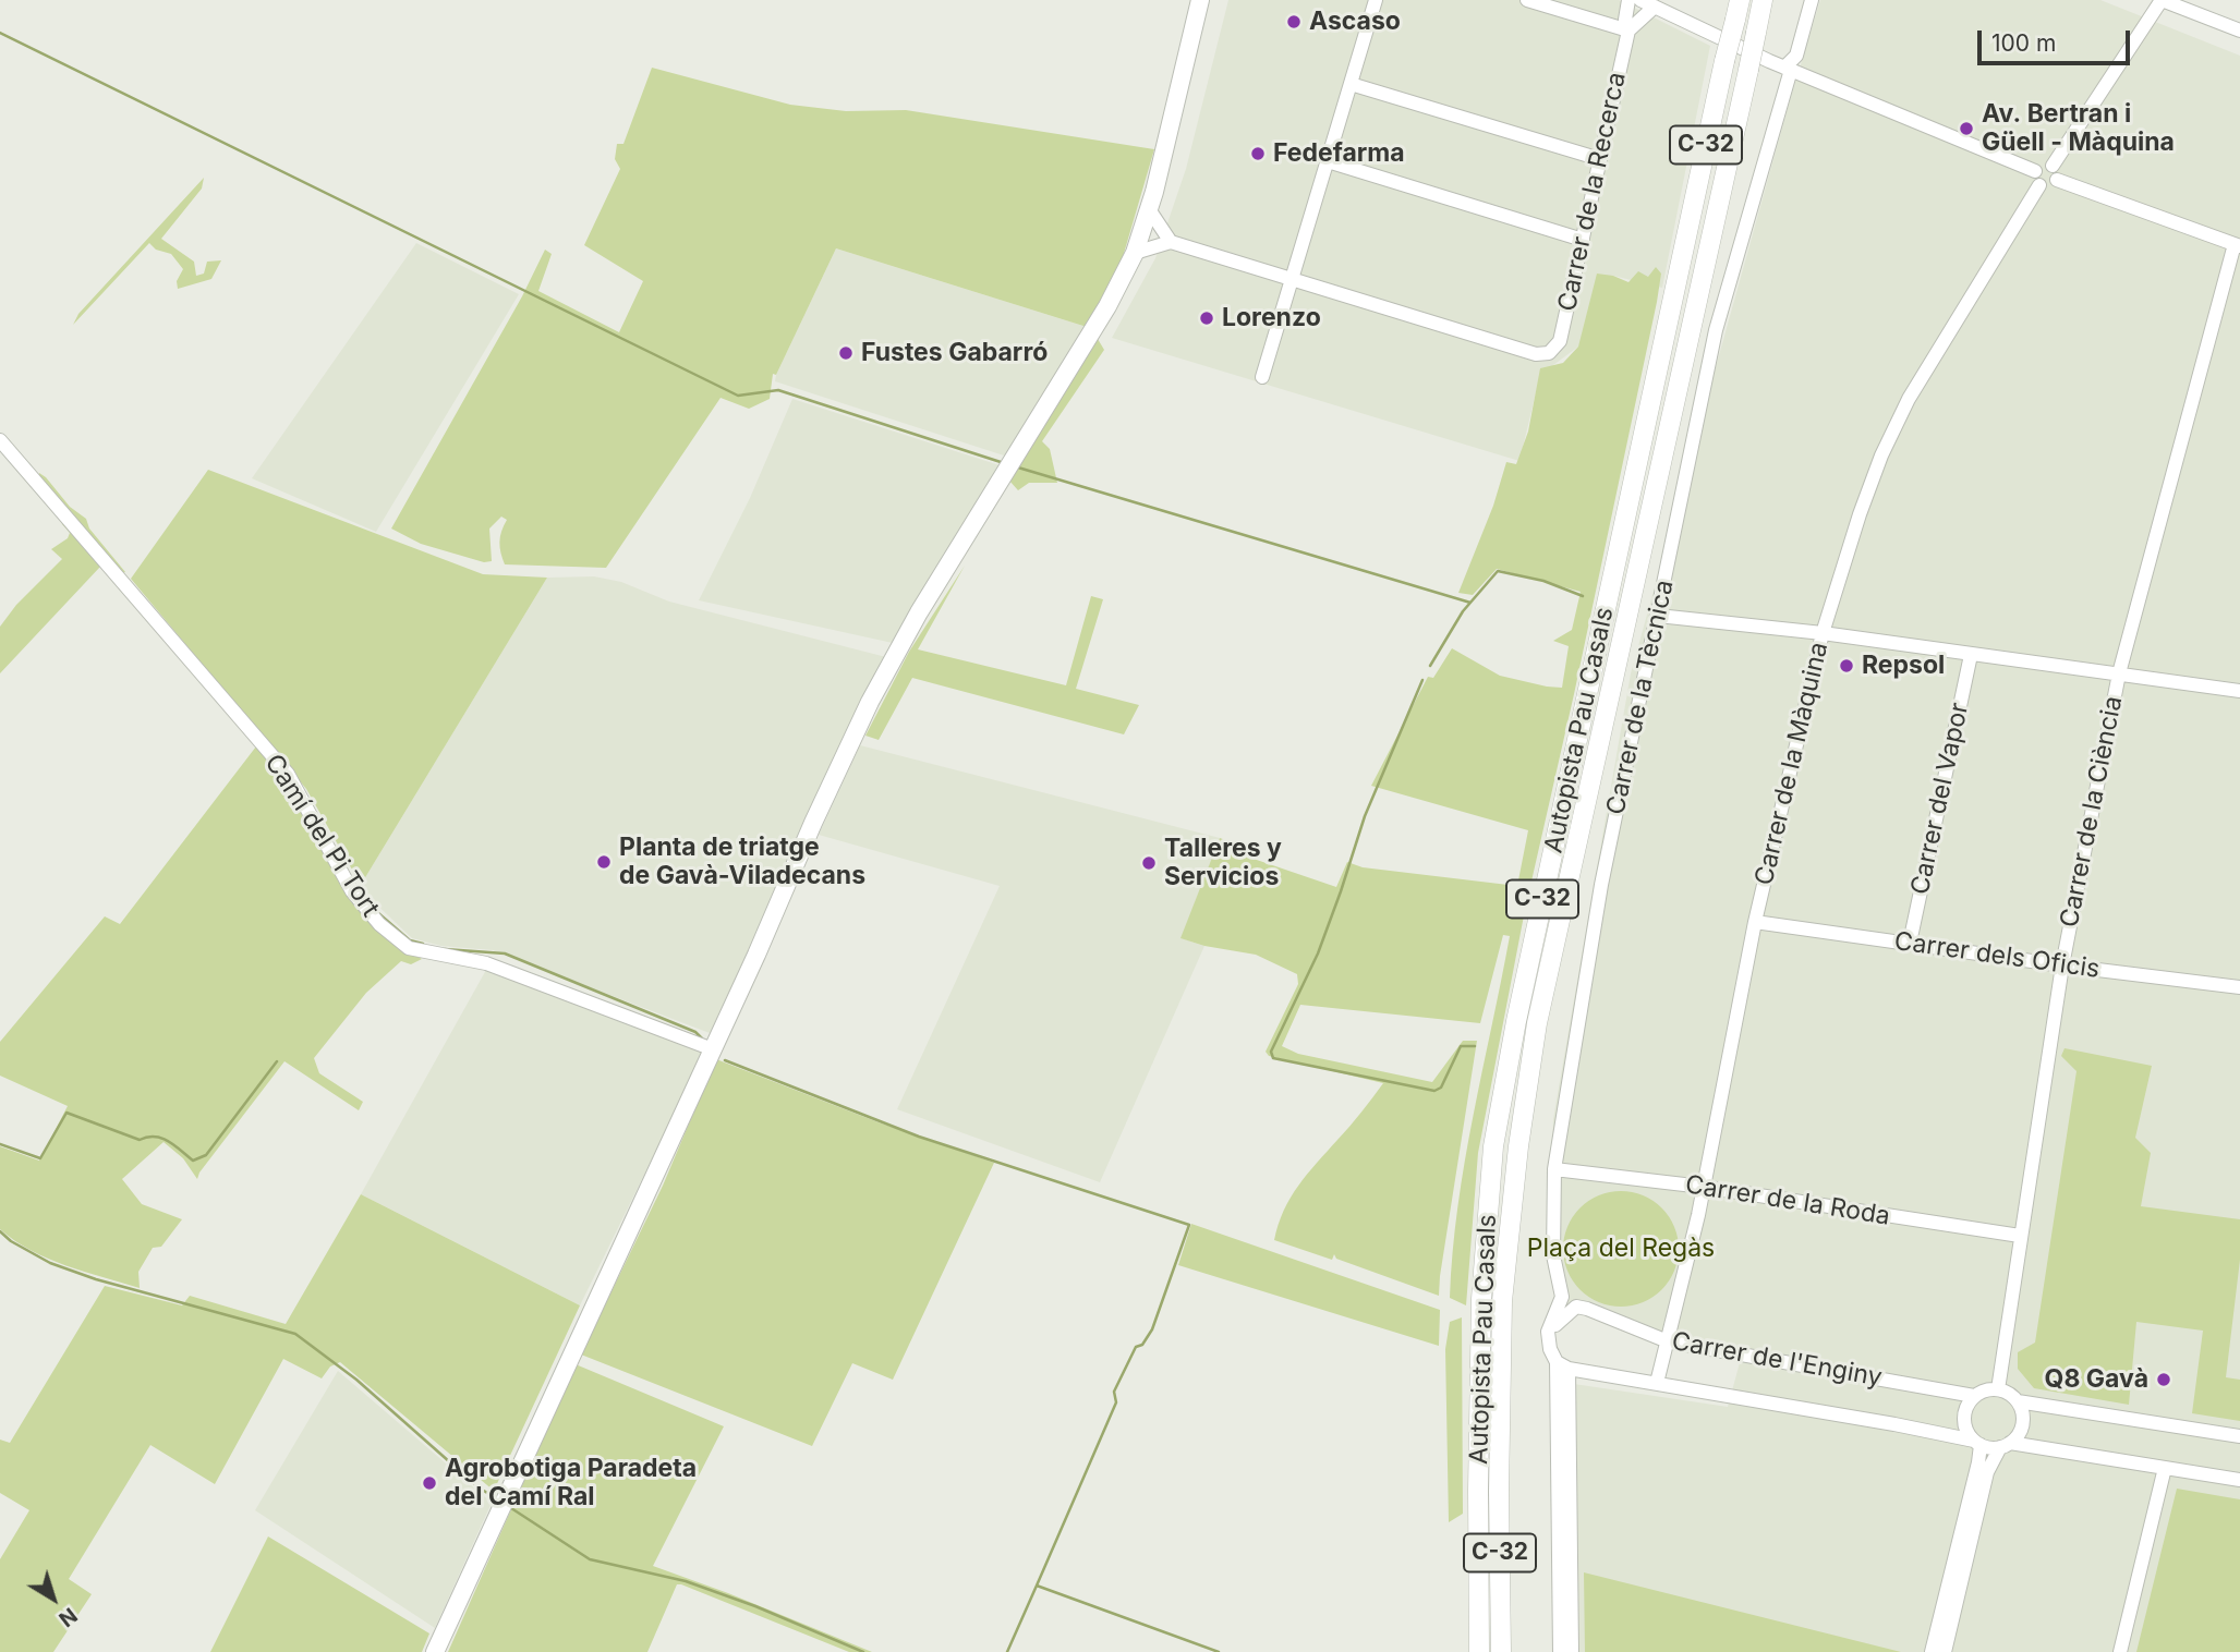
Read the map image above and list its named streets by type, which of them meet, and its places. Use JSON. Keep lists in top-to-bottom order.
{
  "streets": {
    "highway": ["C-32", "Autopista Pau Casals"],
    "street": [
      "Carrer de la Recerca",
      "Carrer de la Tècnica",
      "Carrer de la Màquina",
      "Carrer del Vapor",
      "Carrer de la Ciència",
      "Camí del Pi Tort",
      "Carrer dels Oficis",
      "Carrer de la Roda",
      "Carrer de l'Enginy"
    ]
  },
  "crossings": [
    ["Carrer de la Tècnica", "Carrer de la Roda"],
    ["Carrer de la Tècnica", "Carrer de l'Enginy"],
    ["Carrer de la Màquina", "Carrer dels Oficis"],
    ["Carrer de la Màquina", "Carrer de la Roda"],
    ["Carrer de la Màquina", "Carrer de l'Enginy"],
    ["Carrer del Vapor", "Carrer dels Oficis"],
    ["Carrer de la Ciència", "Carrer dels Oficis"],
    ["Carrer de la Ciència", "Carrer de la Roda"],
    ["Carrer de la Ciència", "Carrer de l'Enginy"]
  ],
  "parks": ["Plaça del Regàs"],
  "places": [
    "Ascaso",
    "Av. Bertran i Güell - Màquina",
    "Fedefarma",
    "Lorenzo",
    "Fustes Gabarró",
    "Repsol",
    "Planta de triatge de Gavà-Viladecans",
    "Talleres y Servicios",
    "Q8 Gavà",
    "Agrobotiga Paradeta del Camí Ral"
  ],
  "scale_bar": "100 m",
  "north": "bottom right"
}
